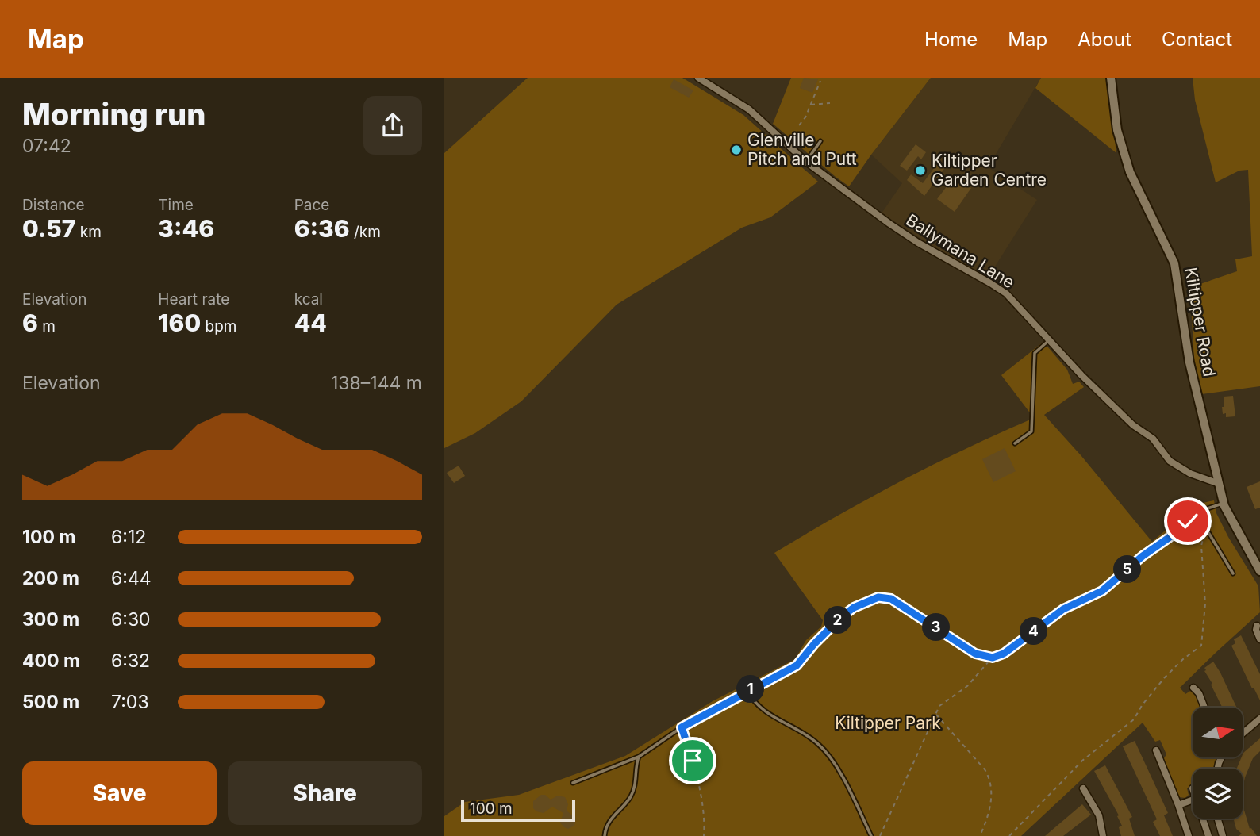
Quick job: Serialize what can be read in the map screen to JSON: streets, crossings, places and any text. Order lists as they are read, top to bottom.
{
  "streets": {
    "street": ["Ballymana Lane", "Kiltipper Road"]
  },
  "crossings": [
    ["Ballymana Lane", "Kiltipper Road"]
  ],
  "parks": ["Kiltipper Park"],
  "places": ["Glenville Pitch and Putt", "Kiltipper Garden Centre"],
  "scale_bar": "100 m",
  "north": "right",
  "page": {
    "header": "Map",
    "nav": [
      "Home",
      "Map",
      "About",
      "Contact"
    ],
    "heading": ["Morning run", "07:42"],
    "stats": [
      ["Distance", "0.57 km"],
      ["Time", "3:46"],
      ["Pace", "6:36 /km"],
      ["Elevation", "6 m"],
      ["Heart rate", "160 bpm"],
      ["kcal", "44"]
    ],
    "chart": ["Elevation", "138–144 m"],
    "list": [
      {
        "name": "100 m",
        "note": "6:12"
      },
      {
        "name": "200 m",
        "note": "6:44"
      },
      {
        "name": "300 m",
        "note": "6:30"
      },
      {
        "name": "400 m",
        "note": "6:32"
      },
      {
        "name": "500 m",
        "note": "7:03"
      }
    ],
    "pins": [
      "5",
      "2",
      "3",
      "4",
      "1"
    ],
    "buttons": ["Save", "Share"],
    "scale": "100 m"
  }
}
